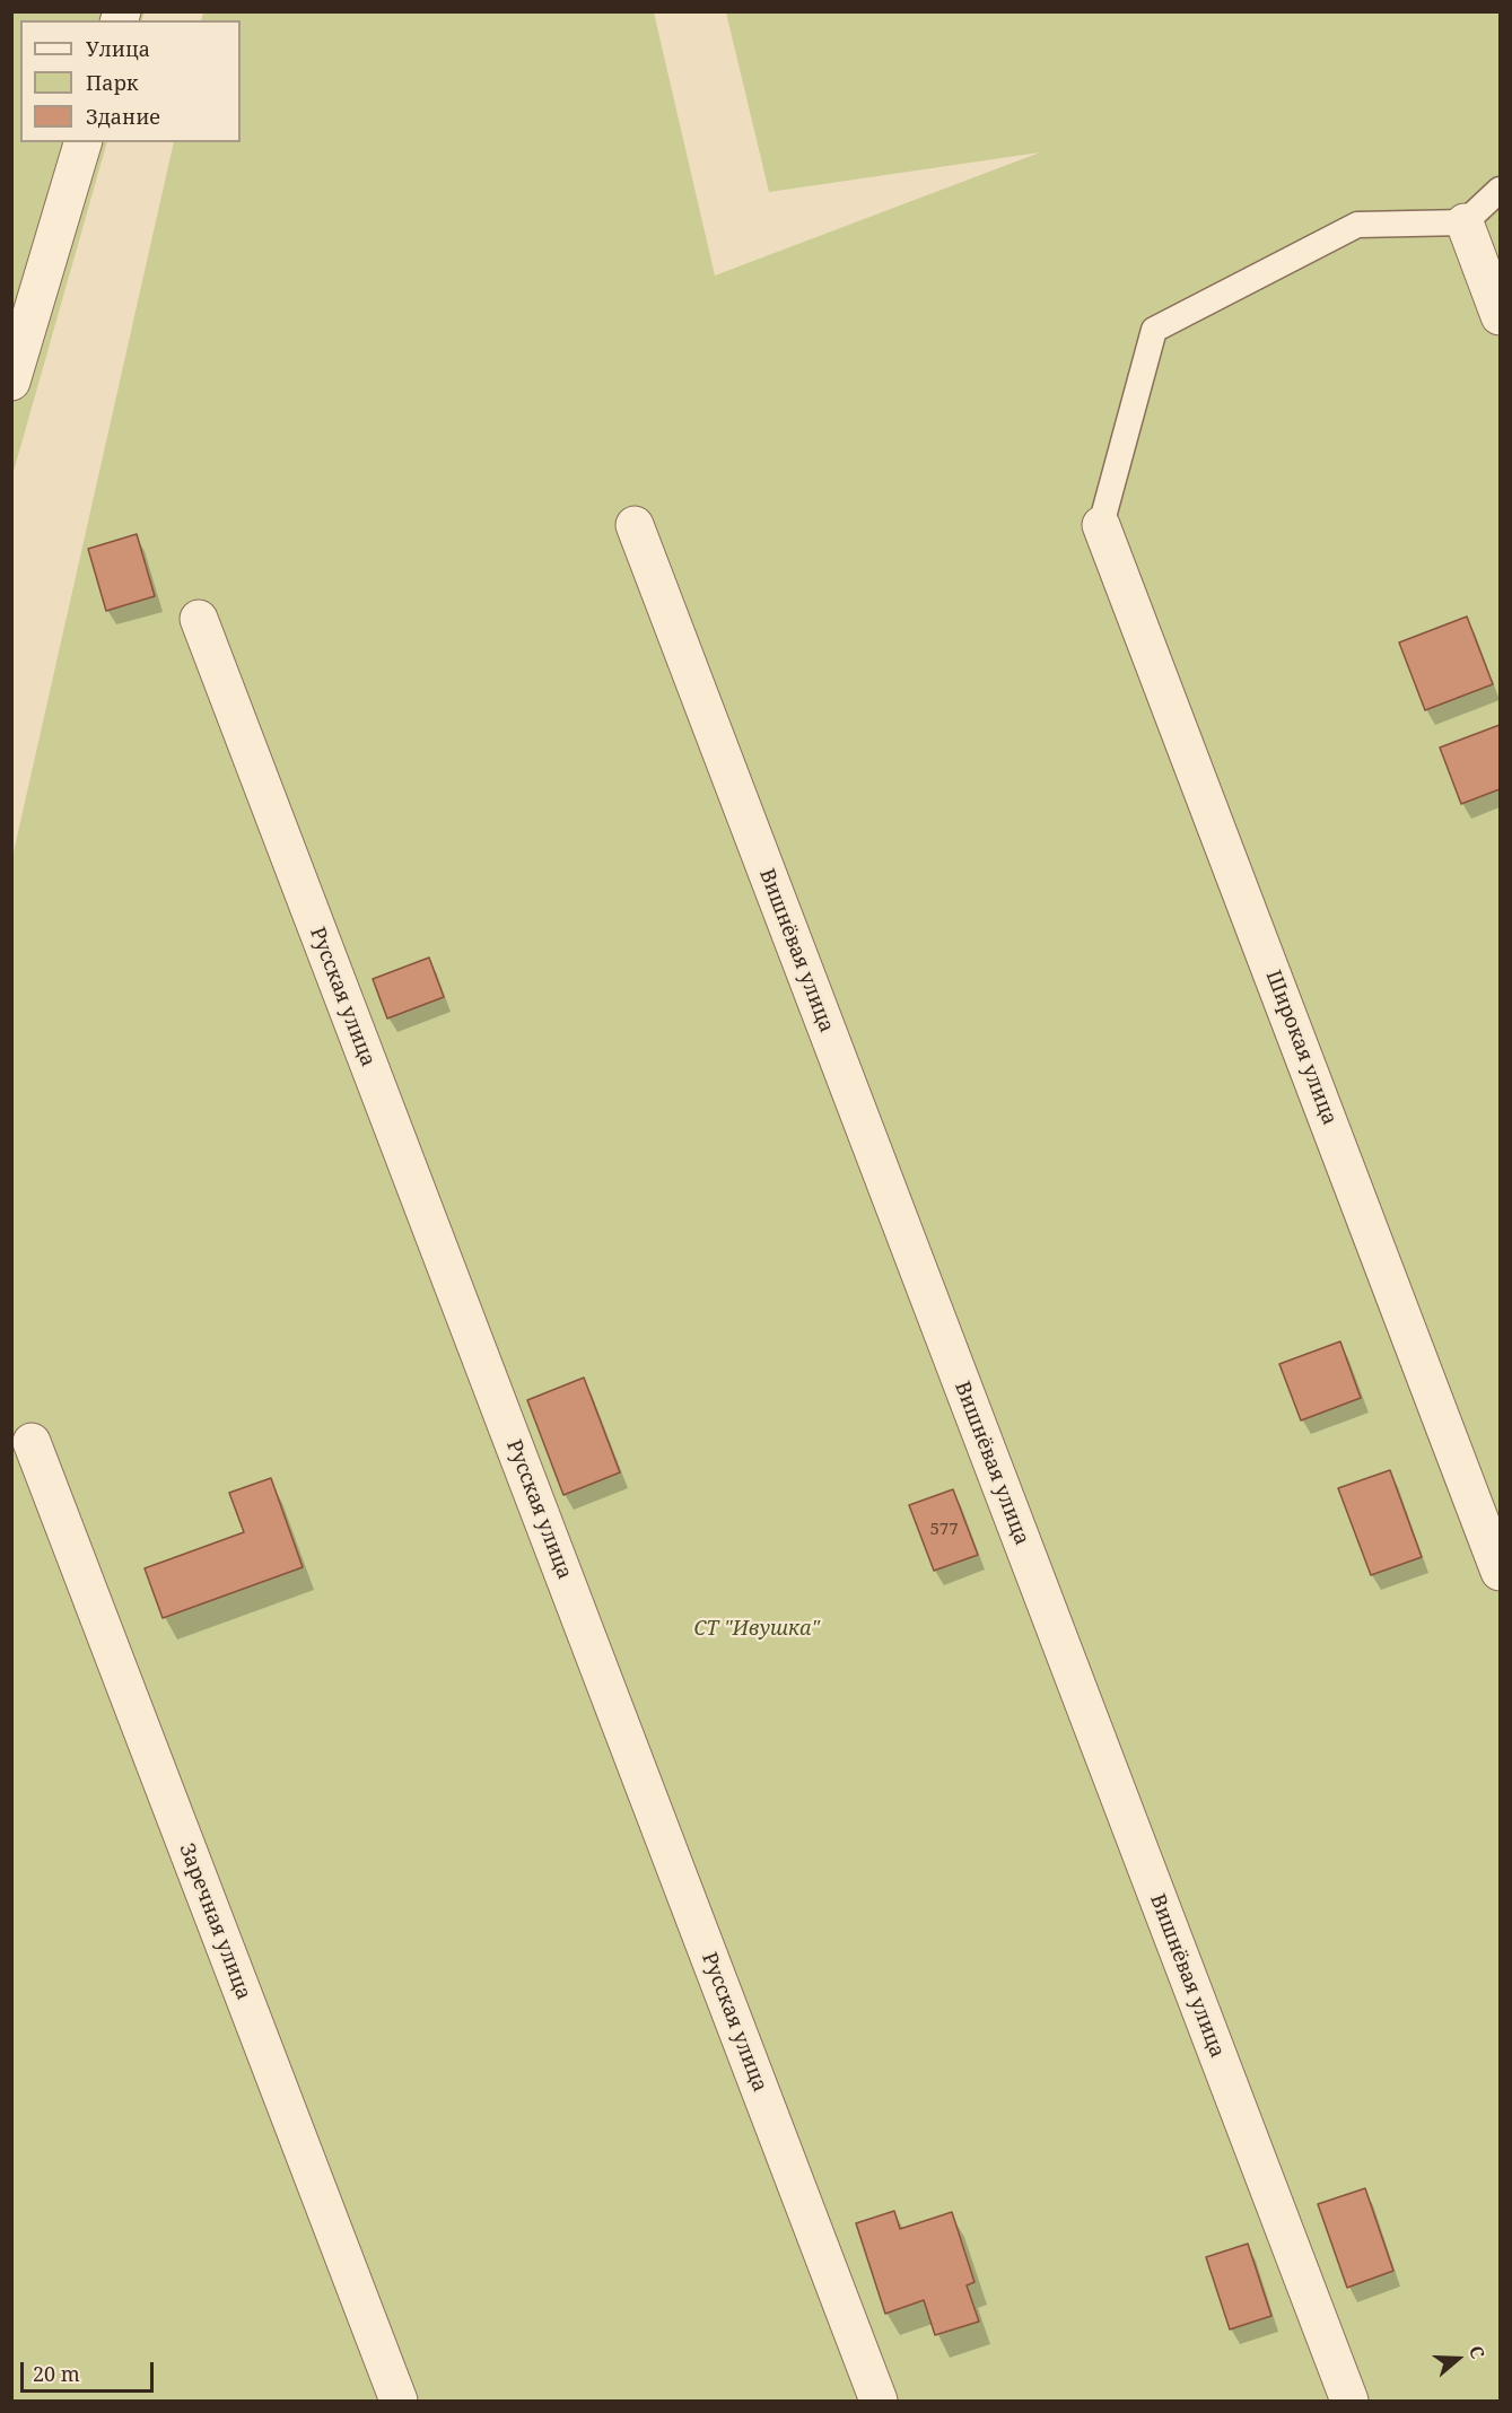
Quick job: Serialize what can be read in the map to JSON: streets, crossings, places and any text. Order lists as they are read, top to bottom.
{
  "streets": {
    "street": [
      "Вишнёвая улица",
      "Русская улица",
      "Широкая улица",
      "Заречная улица"
    ]
  },
  "parks": ["СТ \"Ивушка\""],
  "house_numbers": ["577"],
  "legend": ["Улица", "Парк", "Здание"],
  "scale_bar": "20 m",
  "north": "right"
}
